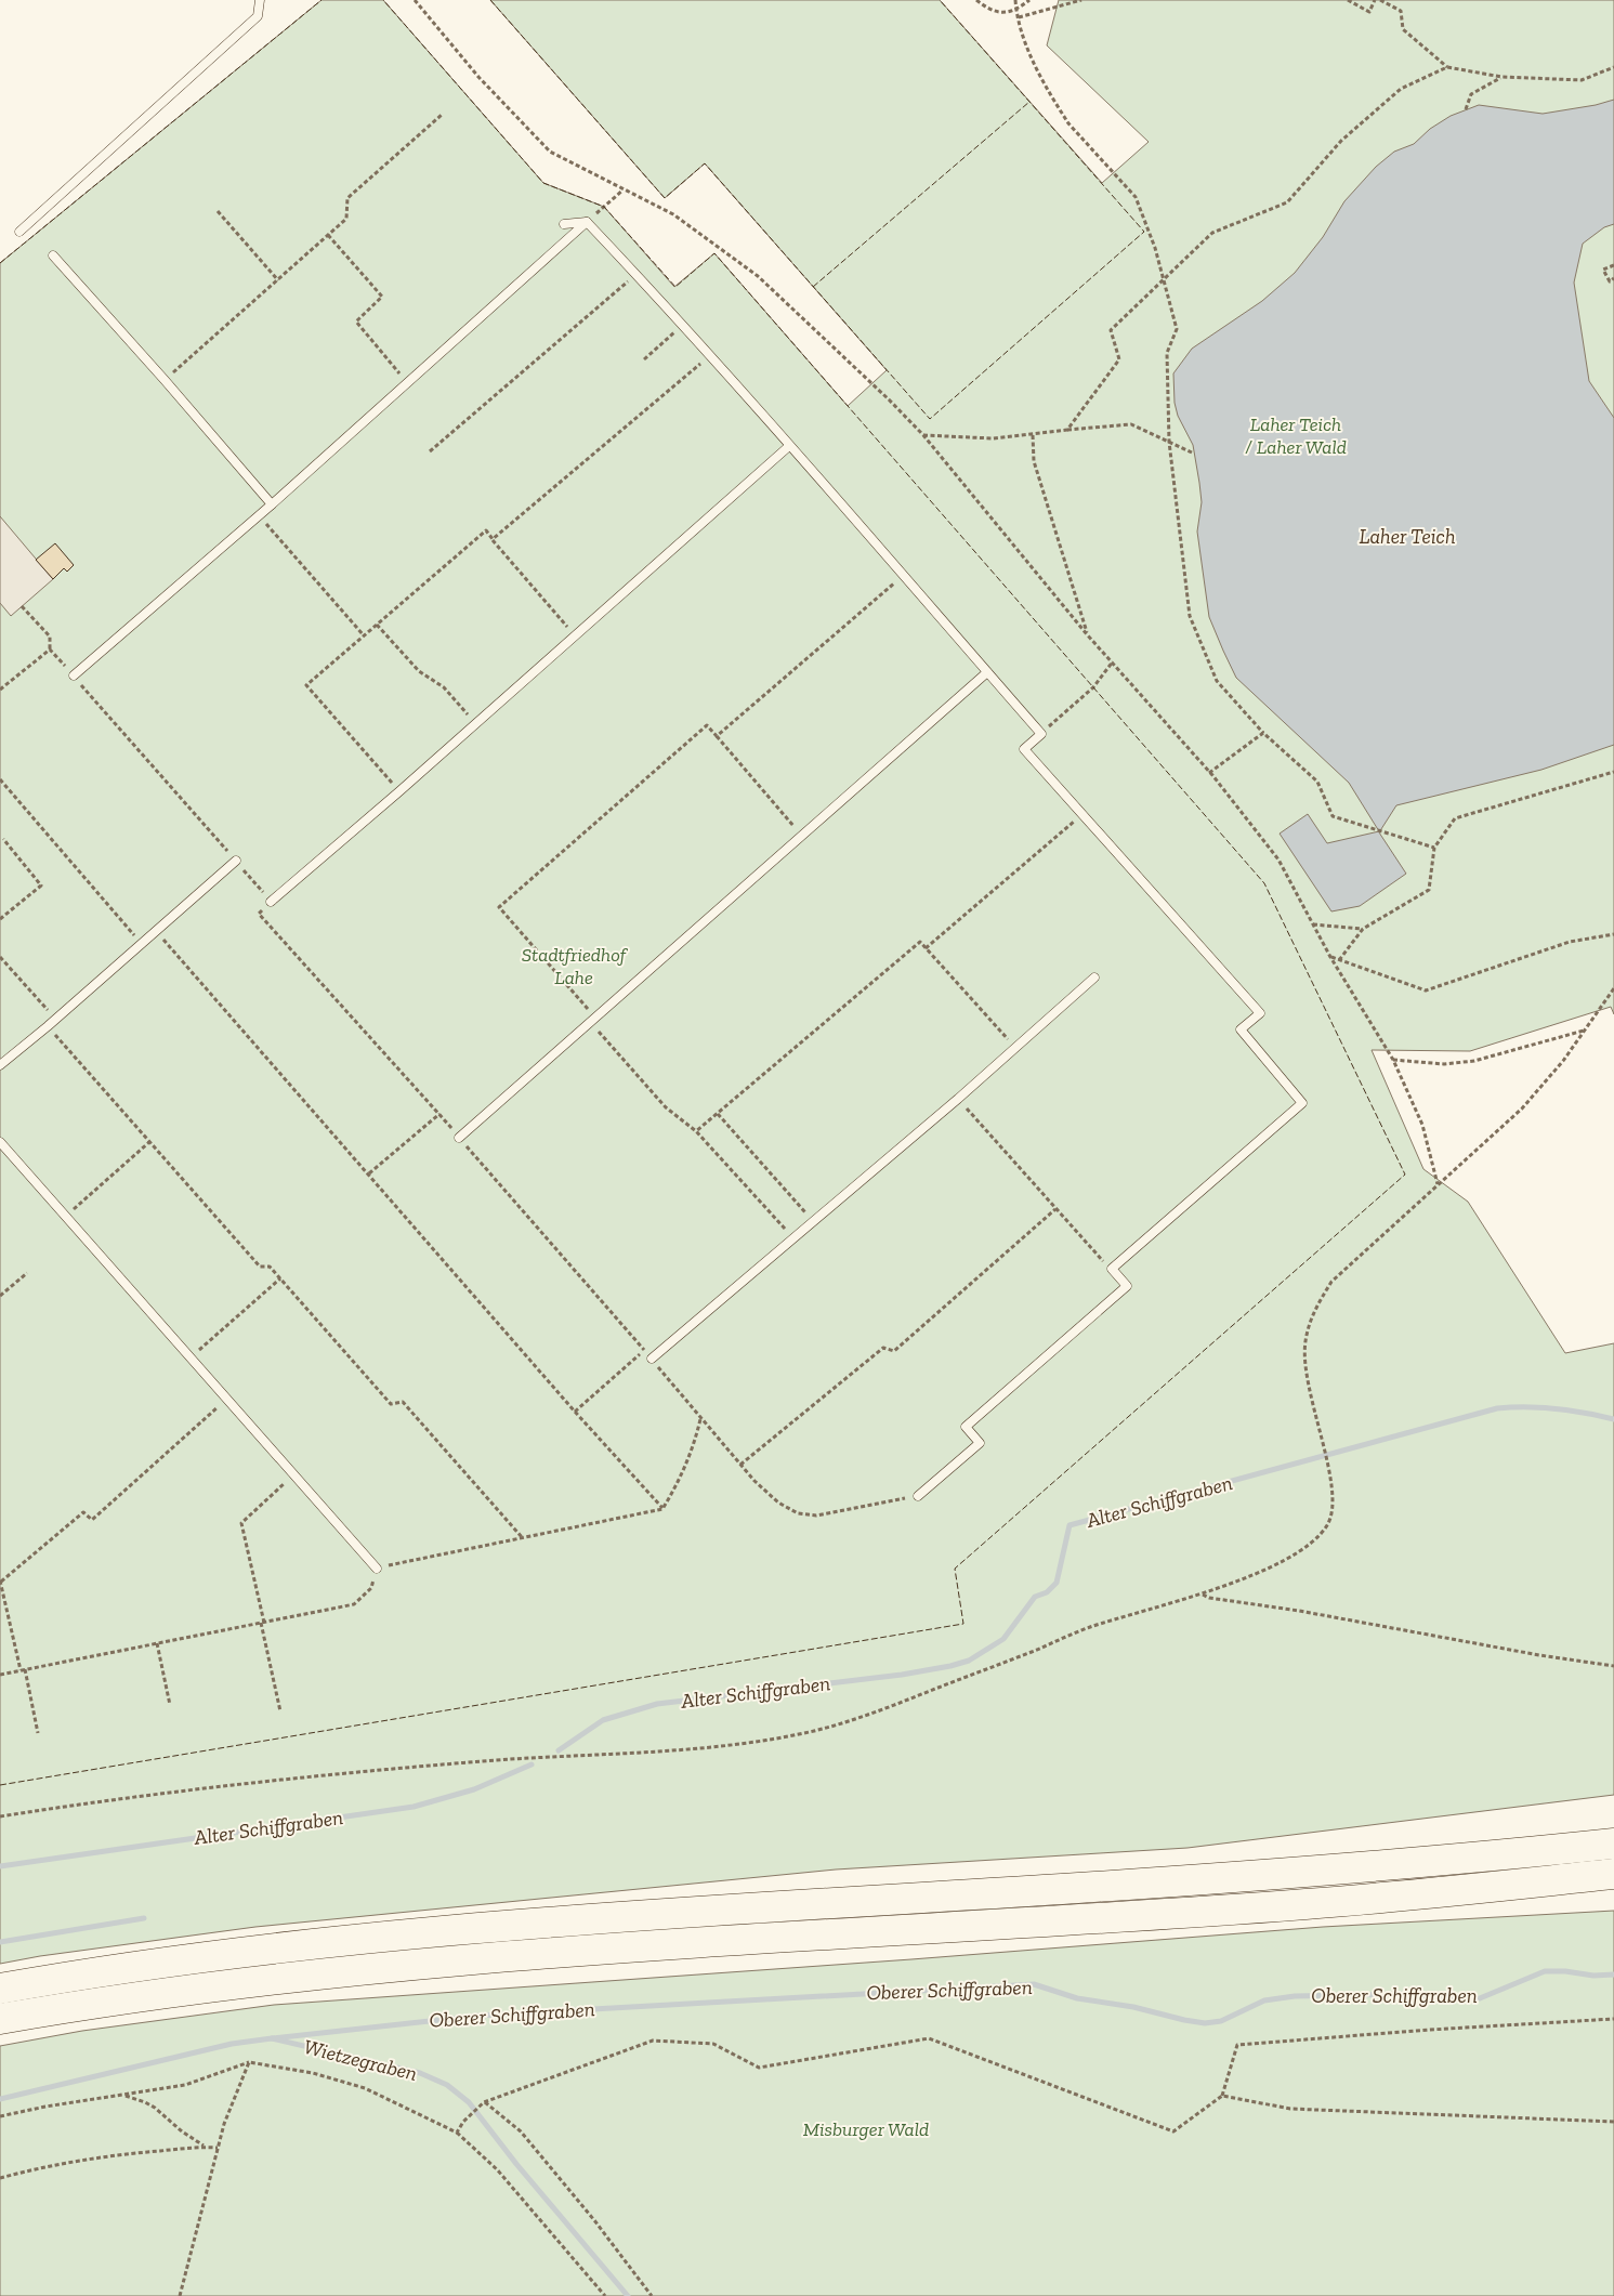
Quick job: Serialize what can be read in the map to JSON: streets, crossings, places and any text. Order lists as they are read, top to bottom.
{
  "water": [
    "Laher Teich",
    "Alter Schiffgraben",
    "Oberer Schiffgraben",
    "Wietzegraben"
  ],
  "parks": ["Laher Teich / Laher Wald", "Stadtfriedhof Lahe", "Misburger Wald"]
}
